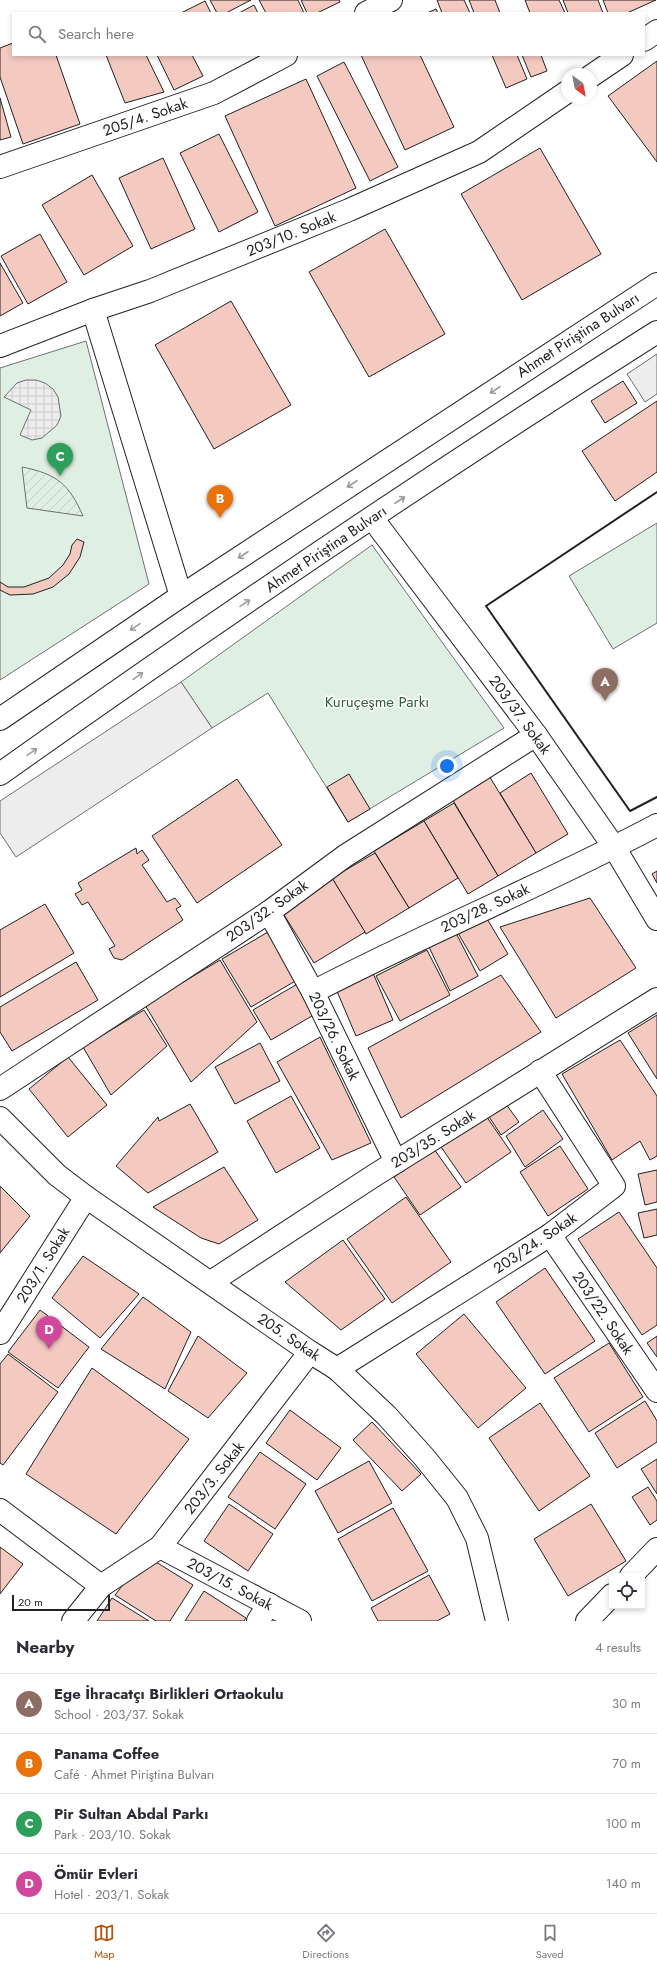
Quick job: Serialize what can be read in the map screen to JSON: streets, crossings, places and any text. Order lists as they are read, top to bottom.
{
  "streets": {
    "street": [
      "205/4. Sokak",
      "203/10. Sokak",
      "Ahmet Piriştina Bulvarı",
      "203/37. Sokak",
      "203/28. Sokak",
      "203/32. Sokak",
      "203/26. Sokak",
      "203/35. Sokak",
      "203/24. Sokak",
      "203/1. Sokak",
      "203/22. Sokak",
      "205. Sokak",
      "203/3. Sokak",
      "203/15. Sokak"
    ]
  },
  "crossings": [
    ["Ahmet Piriştina Bulvarı", "203/37. Sokak"],
    ["203/37. Sokak", "203/28. Sokak"],
    ["203/37. Sokak", "203/32. Sokak"],
    ["203/28. Sokak", "203/26. Sokak"],
    ["203/32. Sokak", "203/26. Sokak"],
    ["203/26. Sokak", "203/35. Sokak"],
    ["203/35. Sokak", "203/24. Sokak"],
    ["203/35. Sokak", "205. Sokak"],
    ["203/24. Sokak", "203/22. Sokak"],
    ["203/24. Sokak", "205. Sokak"],
    ["203/1. Sokak", "205. Sokak"],
    ["205. Sokak", "203/3. Sokak"],
    ["203/3. Sokak", "203/15. Sokak"]
  ],
  "parks": ["Kuruçeşme Parkı"],
  "scale_bar": "20 m",
  "north": "bottom right",
  "page": {
    "search": "Search here",
    "pins": [
      "C",
      "B",
      "A",
      "D"
    ],
    "scale": "20 m",
    "heading": ["Nearby", "4 results"],
    "list": [
      {
        "mark": "A",
        "name": "Ege İhracatçı Birlikleri Ortaokulu",
        "note": "School · 203/37. Sokak",
        "value": "30 m"
      },
      {
        "mark": "B",
        "name": "Panama Coffee",
        "note": "Café · Ahmet Piriştina Bulvarı",
        "value": "70 m"
      },
      {
        "mark": "C",
        "name": "Pir Sultan Abdal Parkı",
        "note": "Park · 203/10. Sokak",
        "value": "100 m"
      },
      {
        "mark": "D",
        "name": "Ömür Evleri",
        "note": "Hotel · 203/1. Sokak",
        "value": "140 m"
      }
    ],
    "nav": ["Map", "Directions", "Saved"]
  }
}
